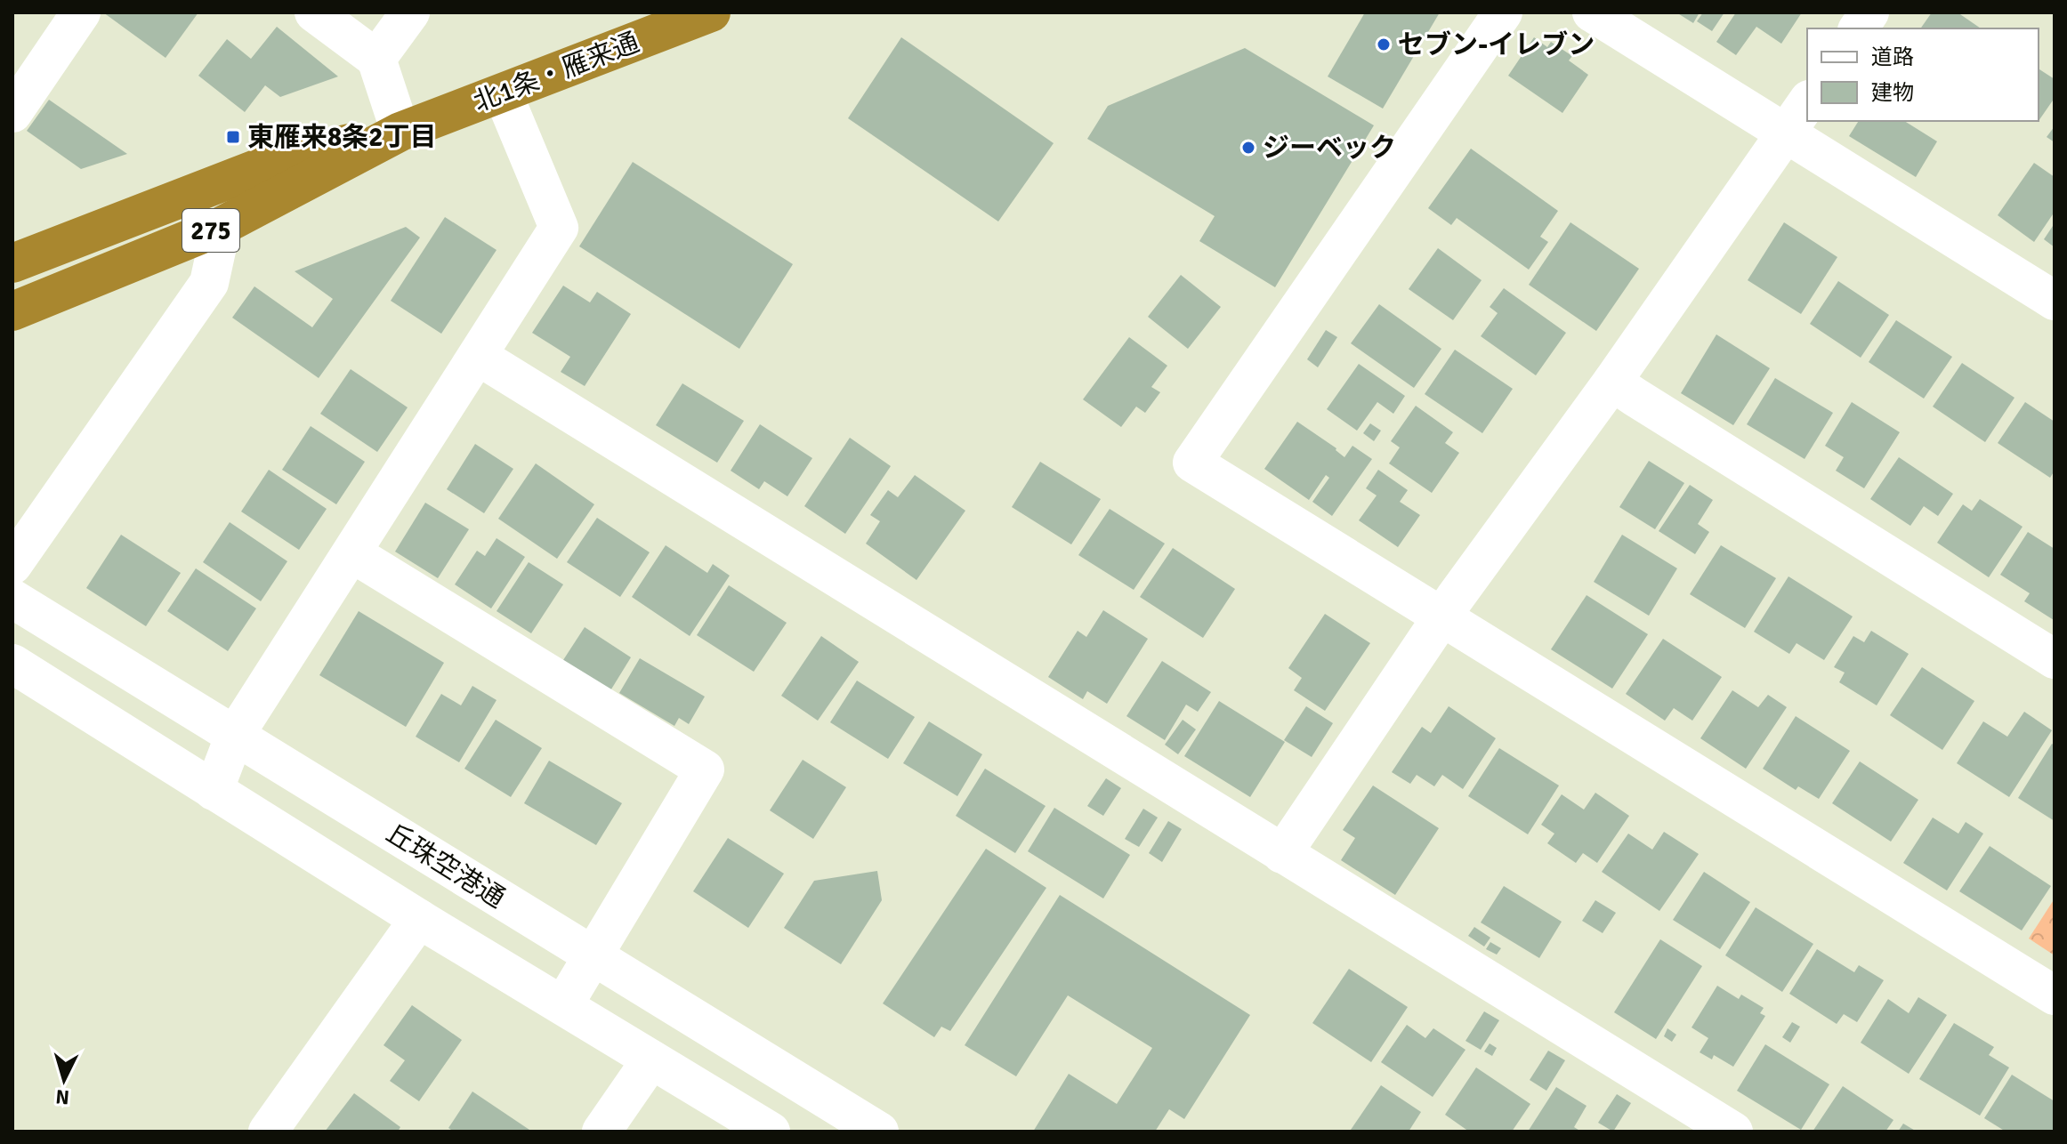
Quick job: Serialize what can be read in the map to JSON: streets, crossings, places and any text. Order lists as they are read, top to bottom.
{
  "streets": {
    "highway": ["北1条・雁来通", "275"],
    "street": ["丘珠空港通"]
  },
  "places": {
    "other": ["セブン-イレブン", "ジーベック"],
    "transit": ["東雁来8条2丁目"]
  },
  "legend": ["道路", "建物"],
  "north": "bottom"
}
